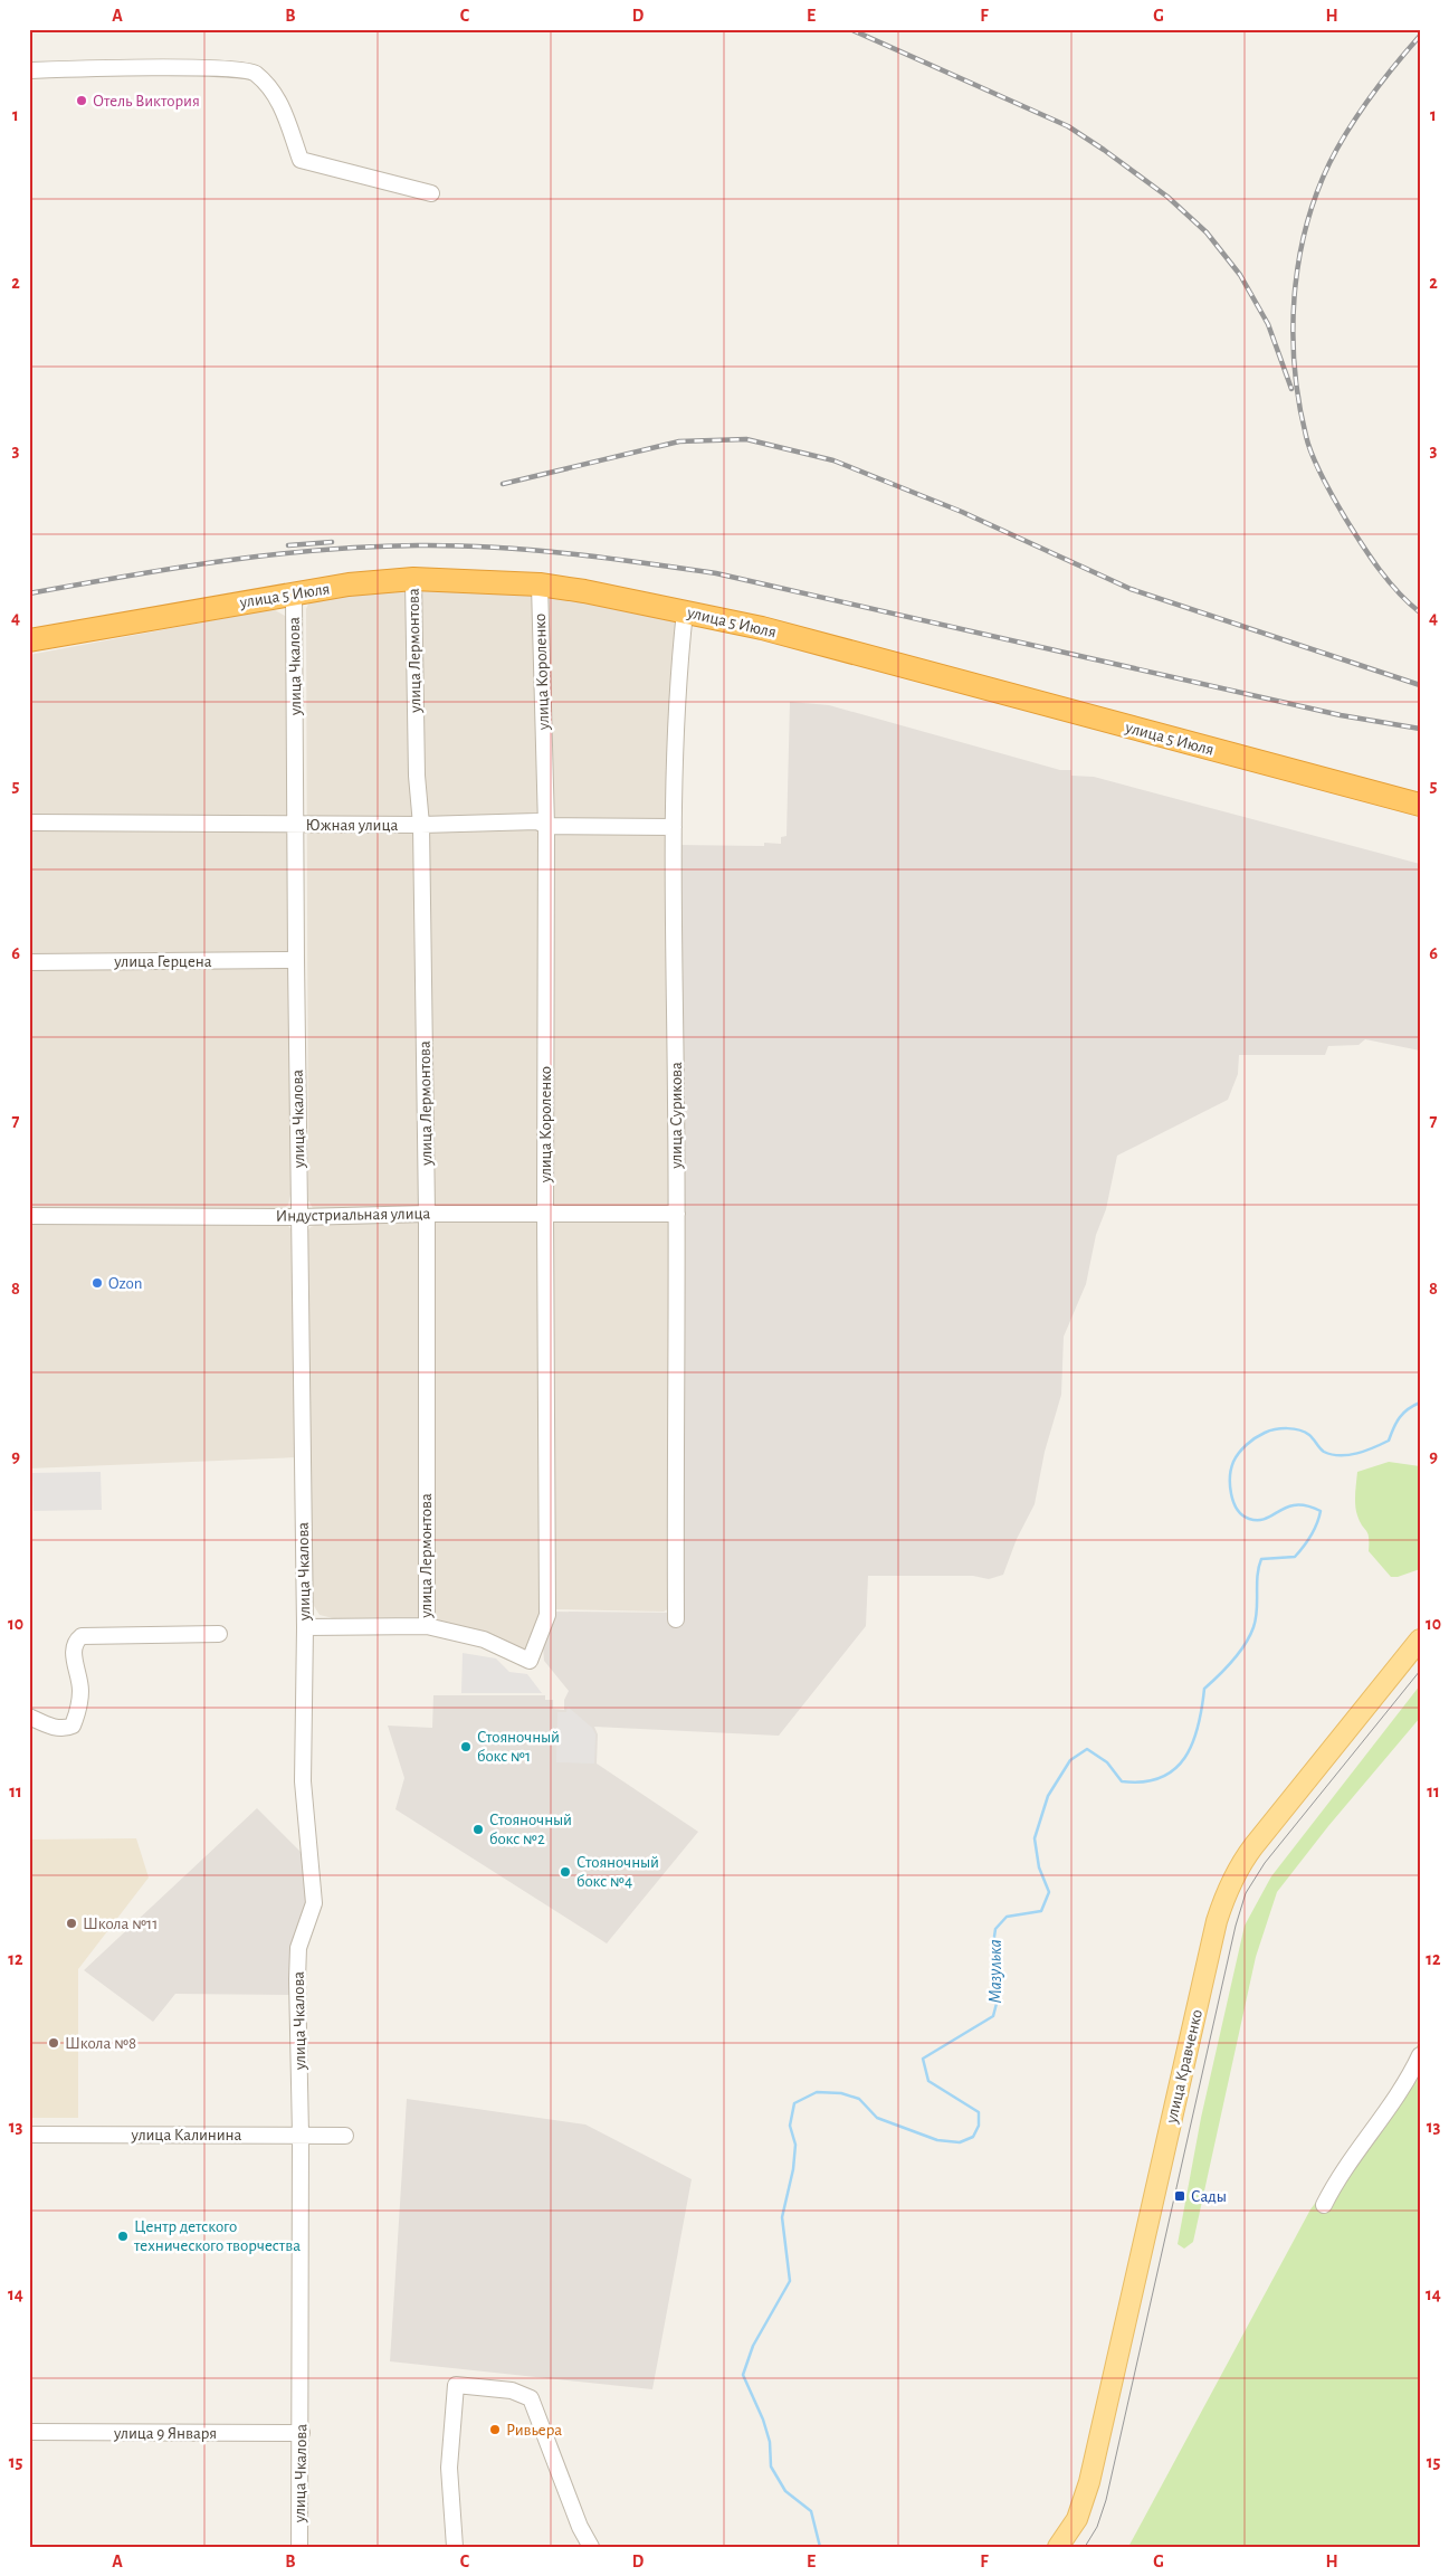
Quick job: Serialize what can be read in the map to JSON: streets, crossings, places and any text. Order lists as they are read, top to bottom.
{
  "streets": {
    "highway": ["улица 5 Июля"],
    "main road": ["улица Кравченко"],
    "street": [
      "улица Лермонтова",
      "улица Чкалова",
      "улица Короленко",
      "Южная улица",
      "улица Герцена",
      "улица Сурикова",
      "Индустриальная улица",
      "улица Калинина",
      "улица 9 Января"
    ]
  },
  "crossings": [
    ["улица 5 Июля", "улица Лермонтова"],
    ["улица 5 Июля", "улица Чкалова"],
    ["улица 5 Июля", "улица Короленко"],
    ["улица 5 Июля", "улица Сурикова"],
    ["улица Лермонтова", "улица Короленко"],
    ["улица Лермонтова", "Южная улица"],
    ["улица Лермонтова", "Индустриальная улица"],
    ["улица Чкалова", "Южная улица"],
    ["улица Чкалова", "улица Герцена"],
    ["улица Чкалова", "Индустриальная улица"],
    ["улица Чкалова", "улица Калинина"],
    ["улица Чкалова", "улица 9 Января"],
    ["улица Короленко", "Южная улица"],
    ["улица Короленко", "Индустриальная улица"],
    ["Южная улица", "улица Сурикова"],
    ["улица Сурикова", "Индустриальная улица"]
  ],
  "water": ["Мазулька"],
  "places": {
    "other": [
      "Отель Виктория",
      "Ozon",
      "Стояночный бокс №1",
      "Стояночный бокс №2",
      "Стояночный бокс №4",
      "Школа №11",
      "Школа №8",
      "Центр детского технического творчества",
      "Ривьера"
    ],
    "transit": ["Сады"]
  },
  "grid": {
    "columns": [
      "A",
      "B",
      "C",
      "D",
      "E",
      "F",
      "G",
      "H"
    ],
    "rows": [
      "1",
      "2",
      "3",
      "4",
      "5",
      "6",
      "7",
      "8",
      "9",
      "10",
      "11",
      "12",
      "13",
      "14",
      "15"
    ]
  }
}
